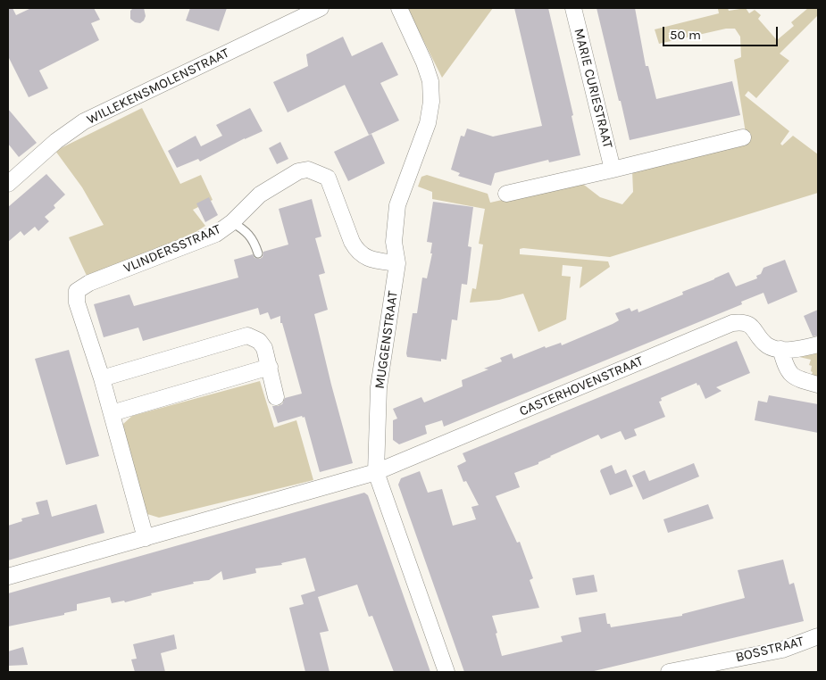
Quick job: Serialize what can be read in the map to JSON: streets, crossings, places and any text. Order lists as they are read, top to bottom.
{
  "streets": {
    "street": [
      "WILLEKENSMOLENSTRAAT",
      "MARIE CURIESTRAAT",
      "VLINDERSSTRAAT",
      "MUGGENSTRAAT",
      "CASTERHOVENSTRAAT",
      "BOSSTRAAT"
    ]
  },
  "crossings": [
    ["VLINDERSSTRAAT", "MUGGENSTRAAT"],
    ["MUGGENSTRAAT", "CASTERHOVENSTRAAT"]
  ],
  "scale_bar": "50 m"
}
